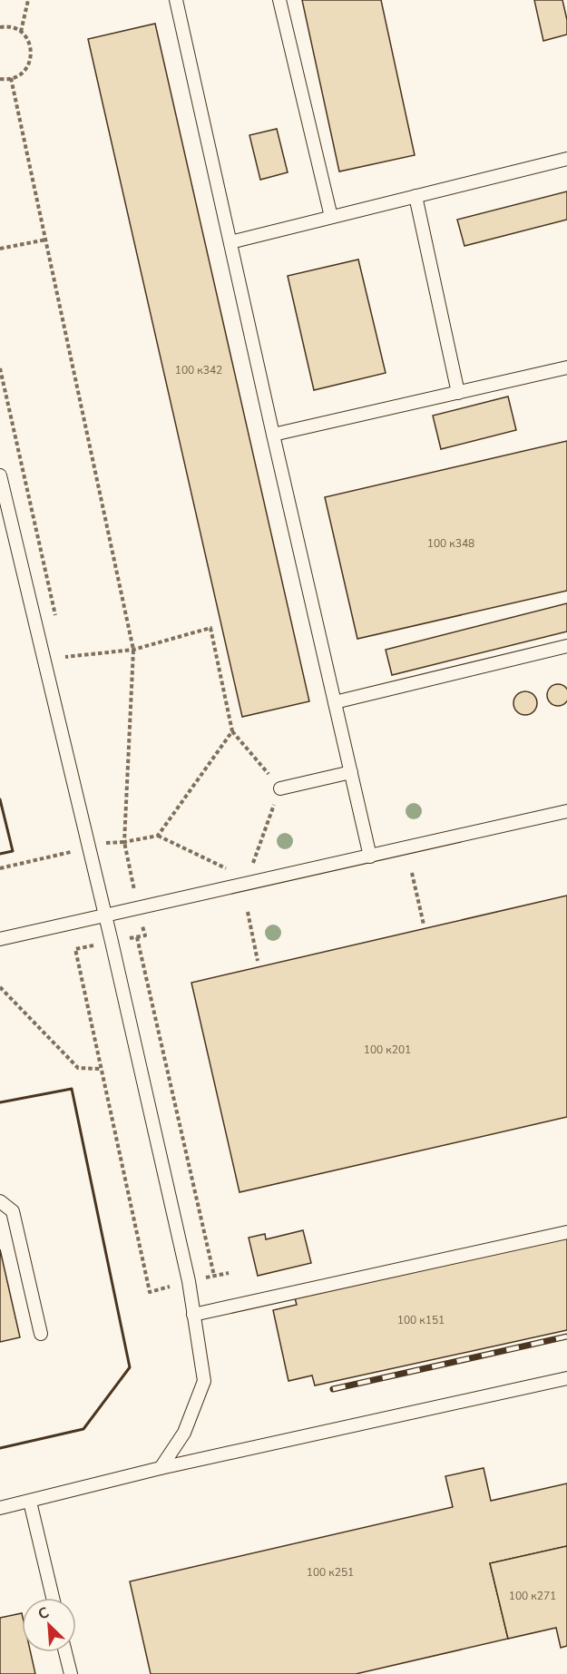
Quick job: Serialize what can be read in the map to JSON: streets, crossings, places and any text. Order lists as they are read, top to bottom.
{
  "house_numbers": [
    "100 к342",
    "100 к348",
    "100 к201",
    "100 к151",
    "100 к251",
    "100 к271"
  ],
  "north": "top left"
}
